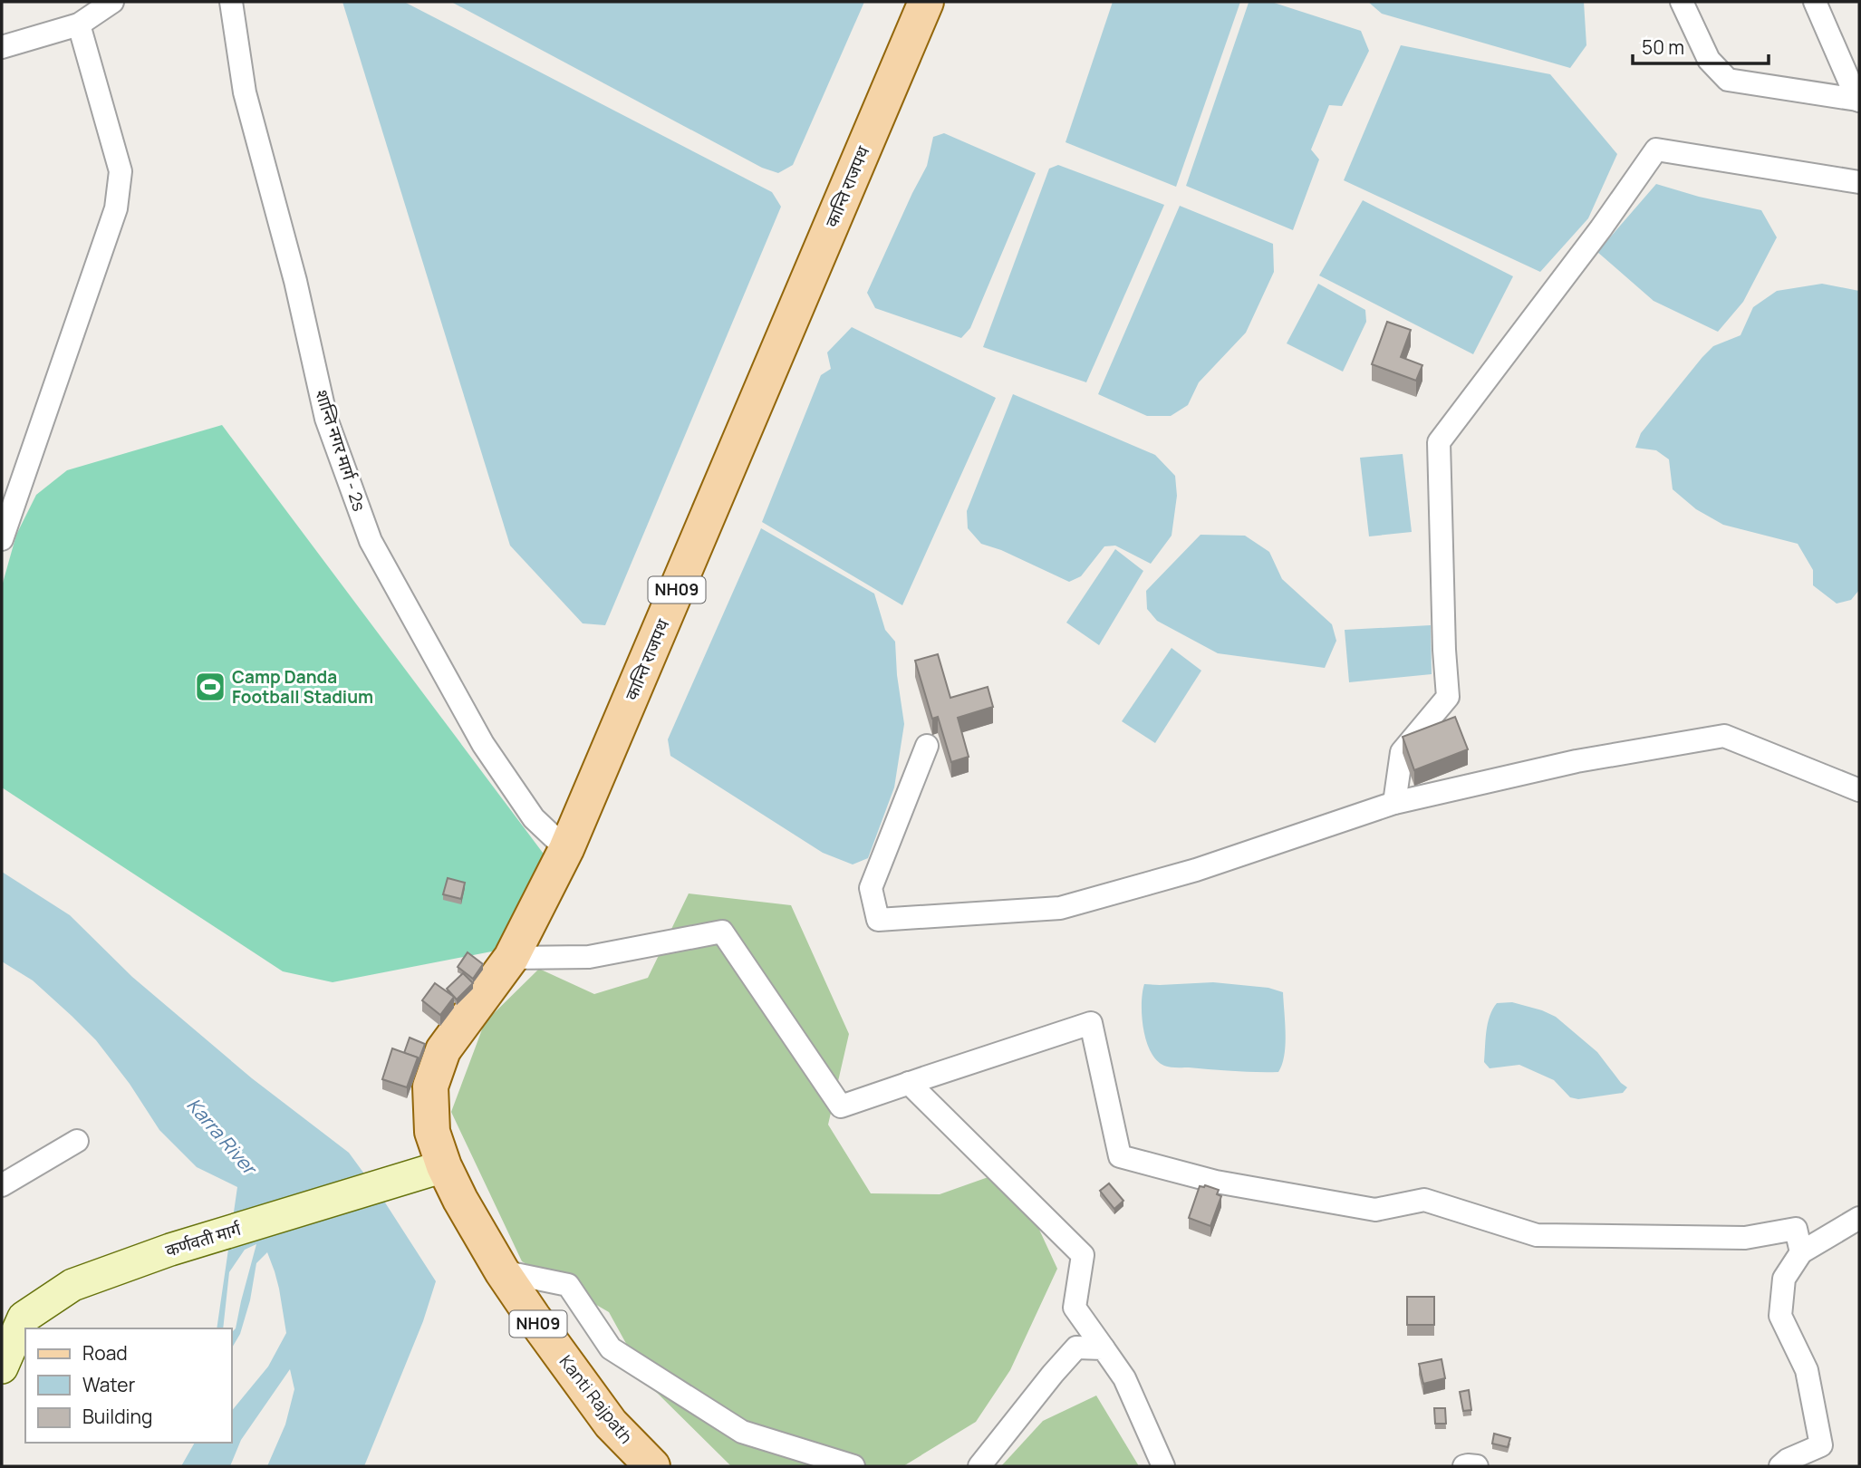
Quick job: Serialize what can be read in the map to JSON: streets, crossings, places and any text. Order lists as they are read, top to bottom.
{
  "streets": {
    "main road": [
      "कान्ति राजपथ",
      "NH09",
      "कर्णवती मार्ग",
      "Kanti Rajpath"
    ],
    "street": ["शान्ति नगर मार्ग - 2s"]
  },
  "crossings": [
    ["कान्ति राजपथ", "शान्ति नगर मार्ग - 2s"],
    ["कान्ति राजपथ", "कर्णवती मार्ग"],
    ["कान्ति राजपथ", "Kanti Rajpath"],
    ["कर्णवती मार्ग", "Kanti Rajpath"]
  ],
  "water": ["Karra River"],
  "places": {
    "sports": ["Camp Danda Football Stadium"]
  },
  "legend": ["Road", "Water", "Building"],
  "scale_bar": "50 m"
}
